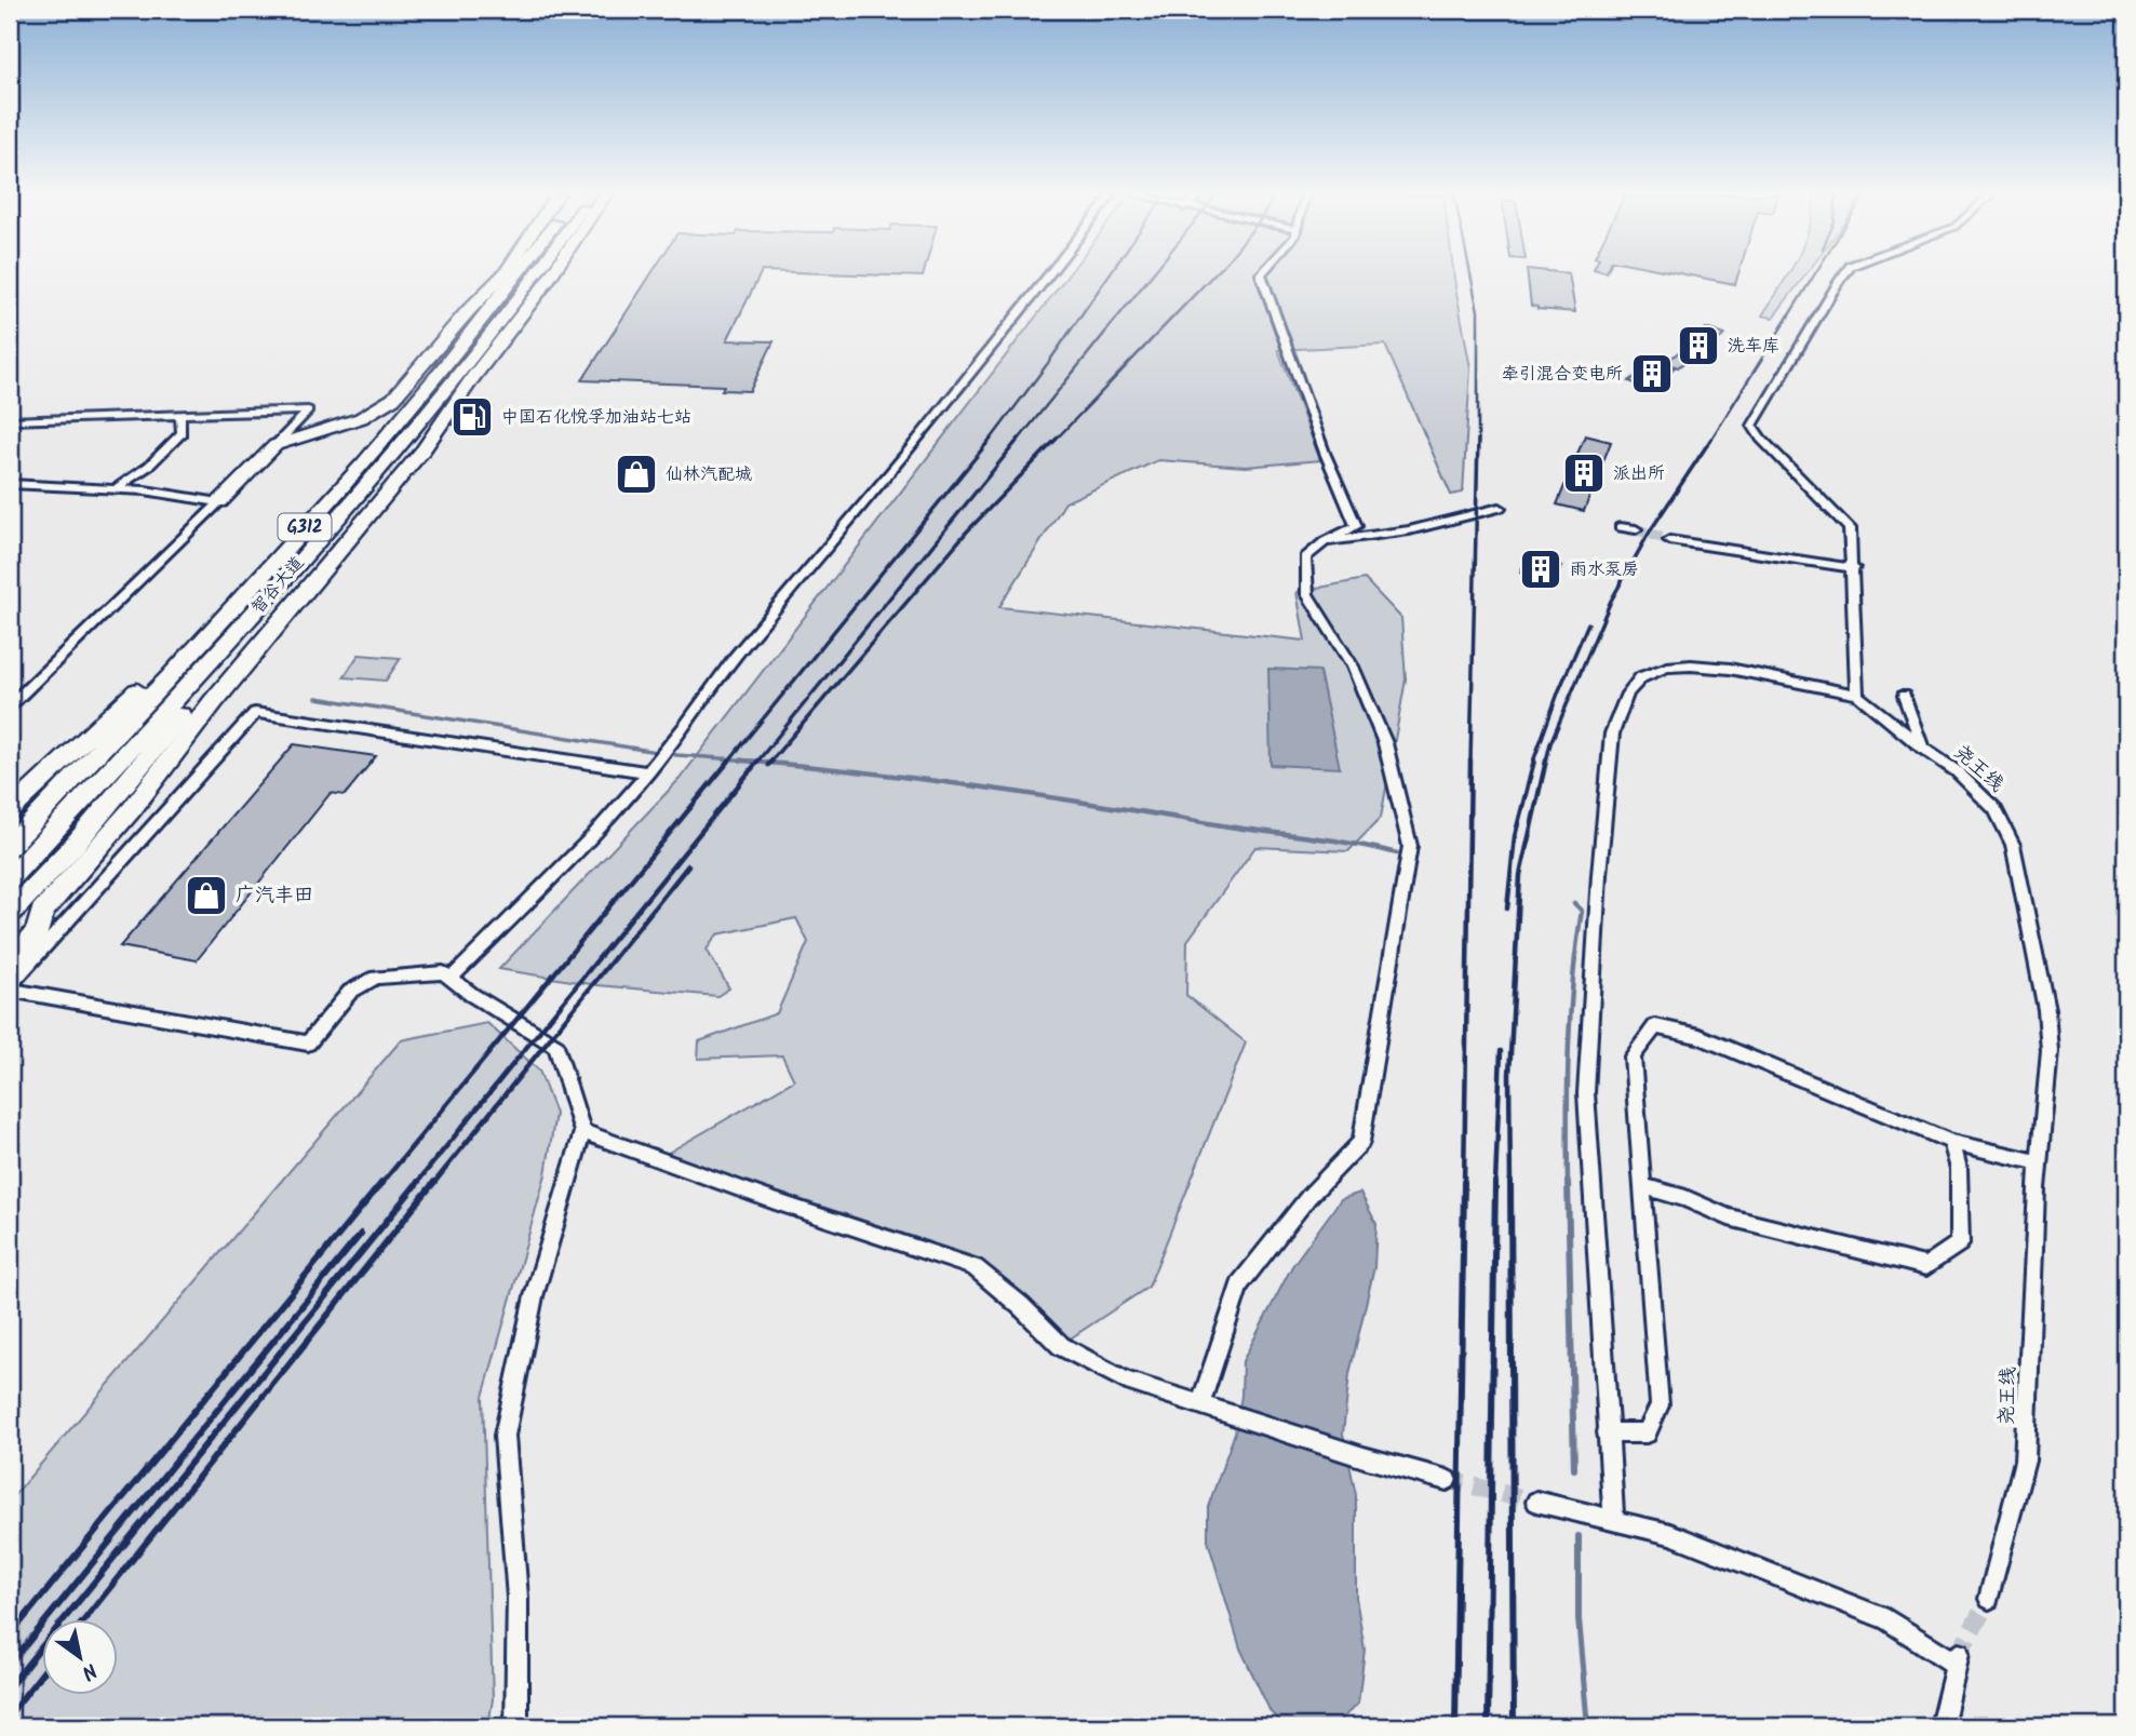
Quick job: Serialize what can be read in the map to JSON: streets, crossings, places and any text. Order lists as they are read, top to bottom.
{
  "streets": {
    "main road": ["G312", "智谷大道"],
    "street": ["尧王线"]
  },
  "places": {
    "building": [
      "洗车库",
      "牵引混合变电所",
      "派出所",
      "雨水泵房"
    ],
    "fuel station": ["中国石化悦孚加油站七站"],
    "shop": ["仙林汽配城", "广汽丰田"]
  },
  "north": "bottom right"
}
